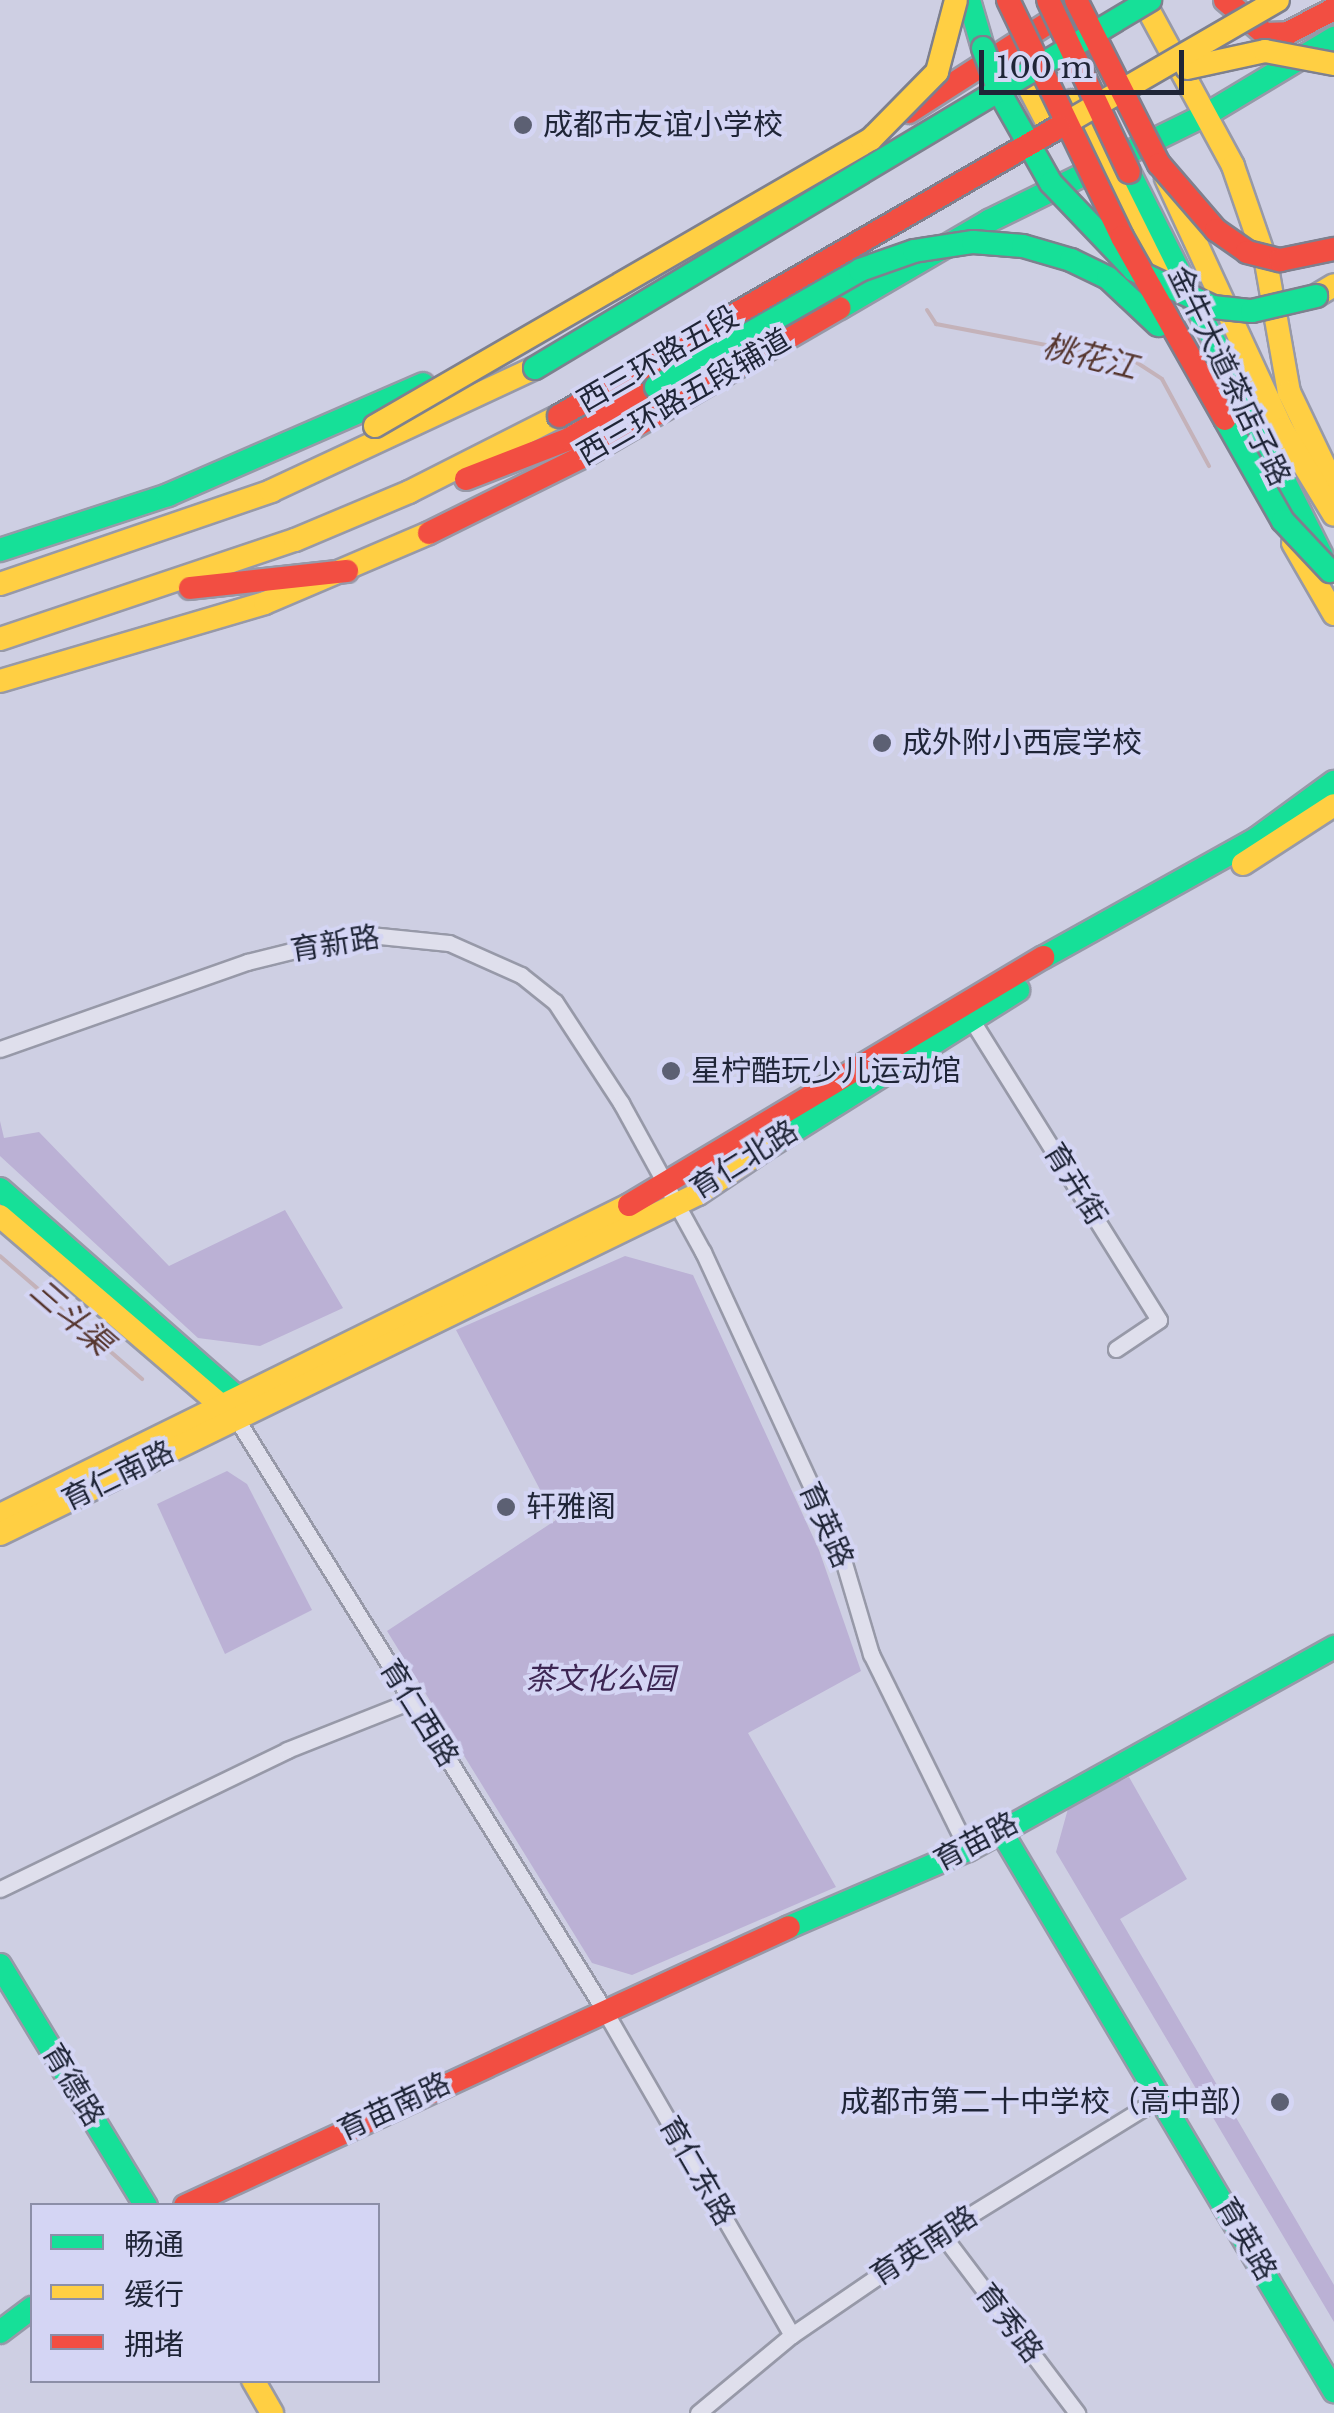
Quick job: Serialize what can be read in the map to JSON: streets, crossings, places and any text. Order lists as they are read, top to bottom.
{
  "streets": {
    "main road": [
      "西三环路五段",
      "金牛大道茶店子路",
      "西三环路五段辅道",
      "育仁北路",
      "育仁南路",
      "育英路",
      "育仁西路",
      "育苗路",
      "育德路",
      "育苗南路"
    ],
    "street": [
      "育新路",
      "育卉街",
      "育仁东路",
      "育英南路",
      "育秀路"
    ]
  },
  "crossings": [
    ["育新路", "育仁北路"],
    ["育新路", "育英路"],
    ["育仁北路", "育卉街"],
    ["育仁北路", "育仁南路"],
    ["育仁北路", "育英路"],
    ["育仁北路", "育仁西路"],
    ["育仁南路", "育仁西路"],
    ["育英路", "育苗路"],
    ["育英路", "育英南路"],
    ["育仁西路", "育苗路"],
    ["育仁西路", "育苗南路"],
    ["育仁西路", "育仁东路"],
    ["育苗路", "育苗南路"],
    ["育苗路", "育仁东路"],
    ["育苗南路", "育仁东路"],
    ["育仁东路", "育英南路"],
    ["育英南路", "育秀路"]
  ],
  "water": ["桃花江", "三斗渠"],
  "parks": ["茶文化公园"],
  "places": [
    "成都市友谊小学校",
    "成外附小西宸学校",
    "星柠酷玩少儿运动馆",
    "轩雅阁",
    "成都市第二十中学校（高中部）"
  ],
  "legend": ["畅通", "缓行", "拥堵"],
  "scale_bar": "100 m"
}
